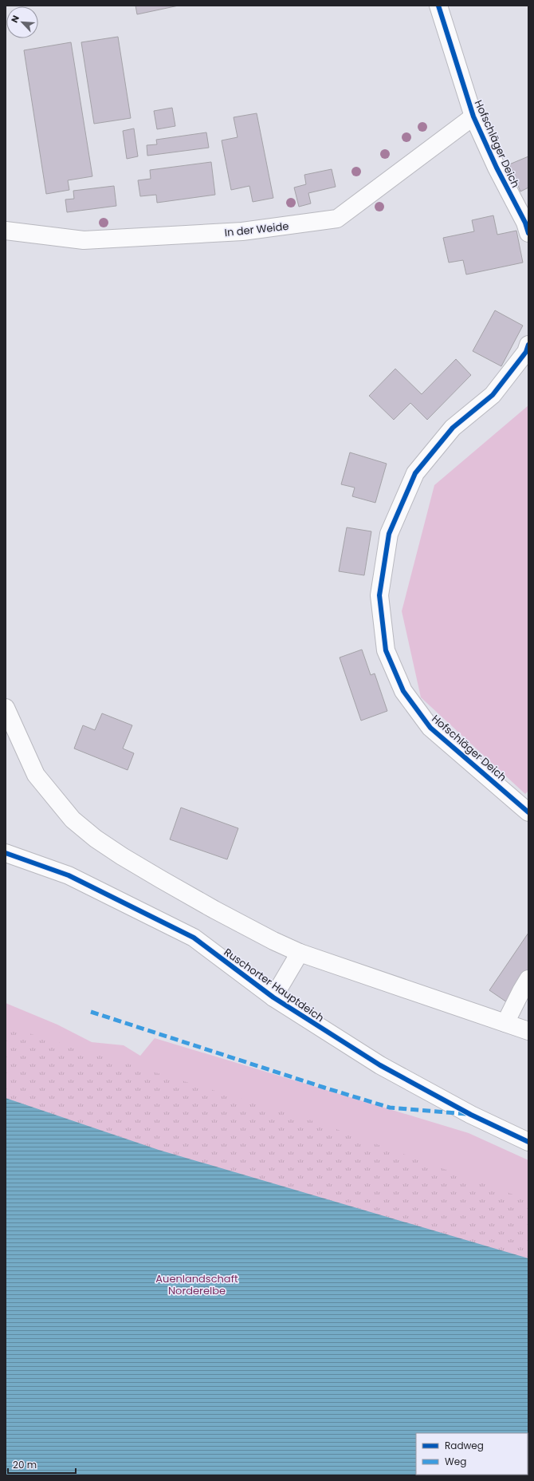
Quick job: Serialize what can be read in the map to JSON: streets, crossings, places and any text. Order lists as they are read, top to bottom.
{
  "streets": {
    "street": ["Hofschläger Deich", "In der Weide", "Ruschorter Hauptdeich"]
  },
  "crossings": [
    ["Hofschläger Deich", "In der Weide"]
  ],
  "parks": ["Auenlandschaft Norderelbe"],
  "legend": ["Radweg", "Weg"],
  "scale_bar": "20 m",
  "north": "top left"
}
